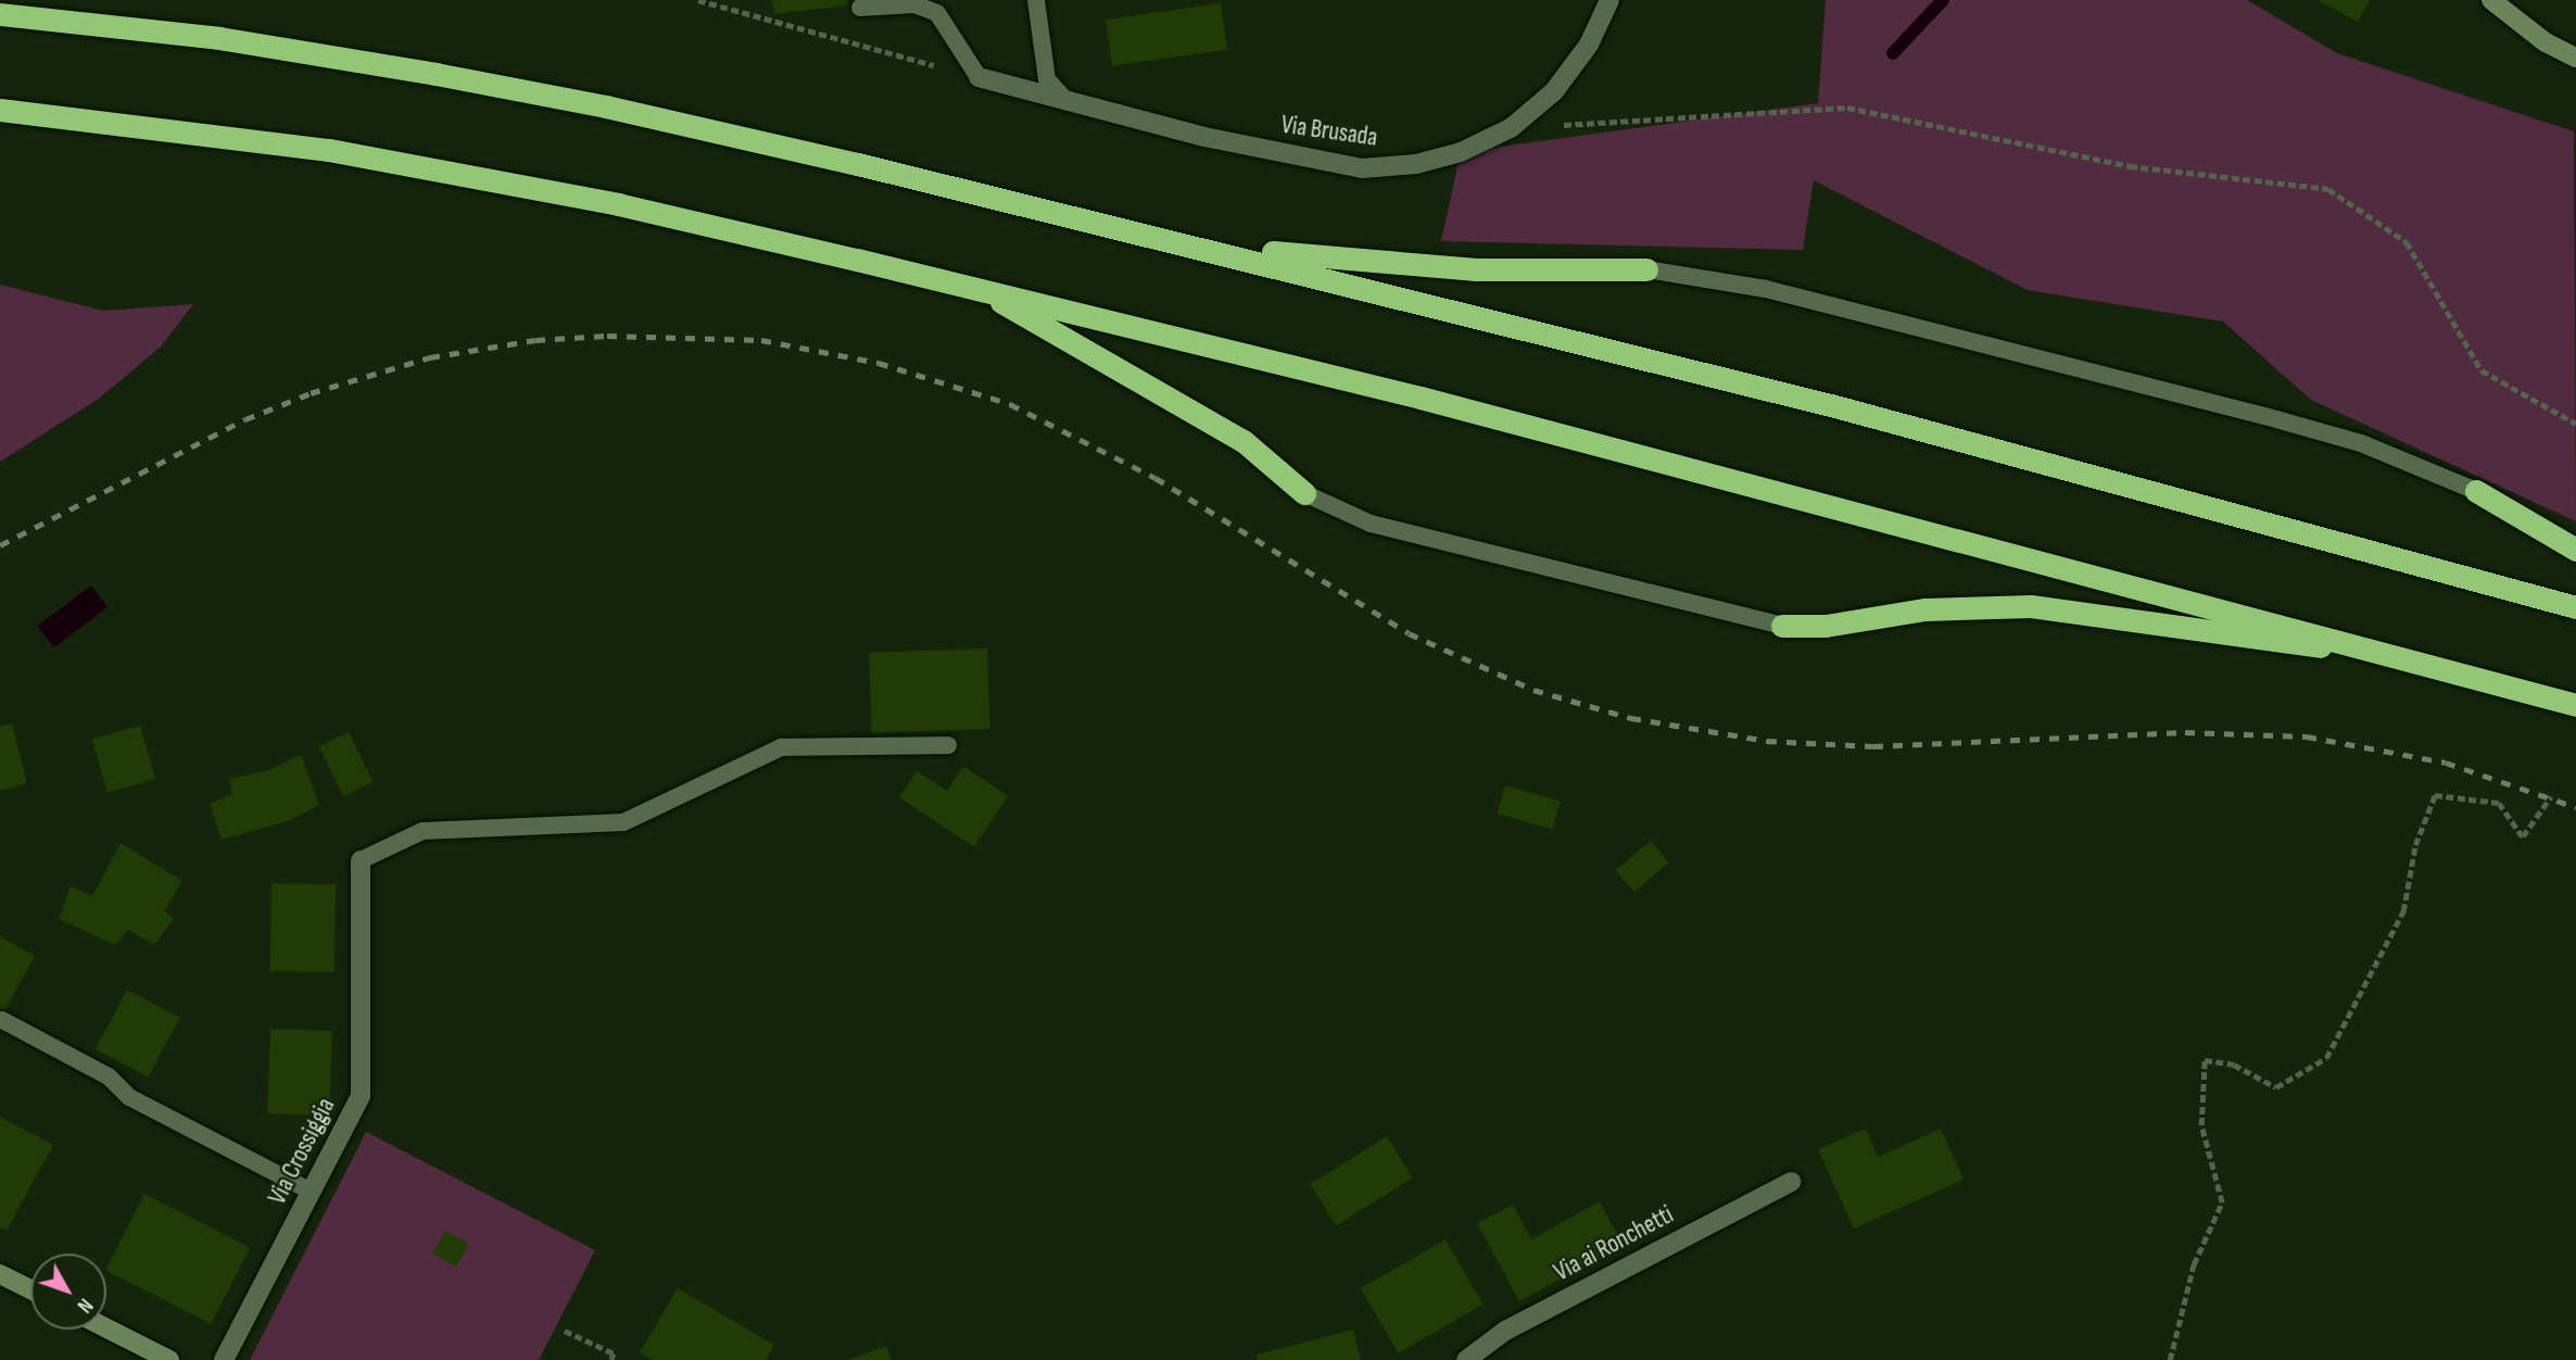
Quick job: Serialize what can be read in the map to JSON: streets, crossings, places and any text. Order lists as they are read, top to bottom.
{
  "streets": {
    "street": ["Via Brusada", "Via Crossiggia", "Via ai Ronchetti"]
  },
  "north": "bottom right"
}
